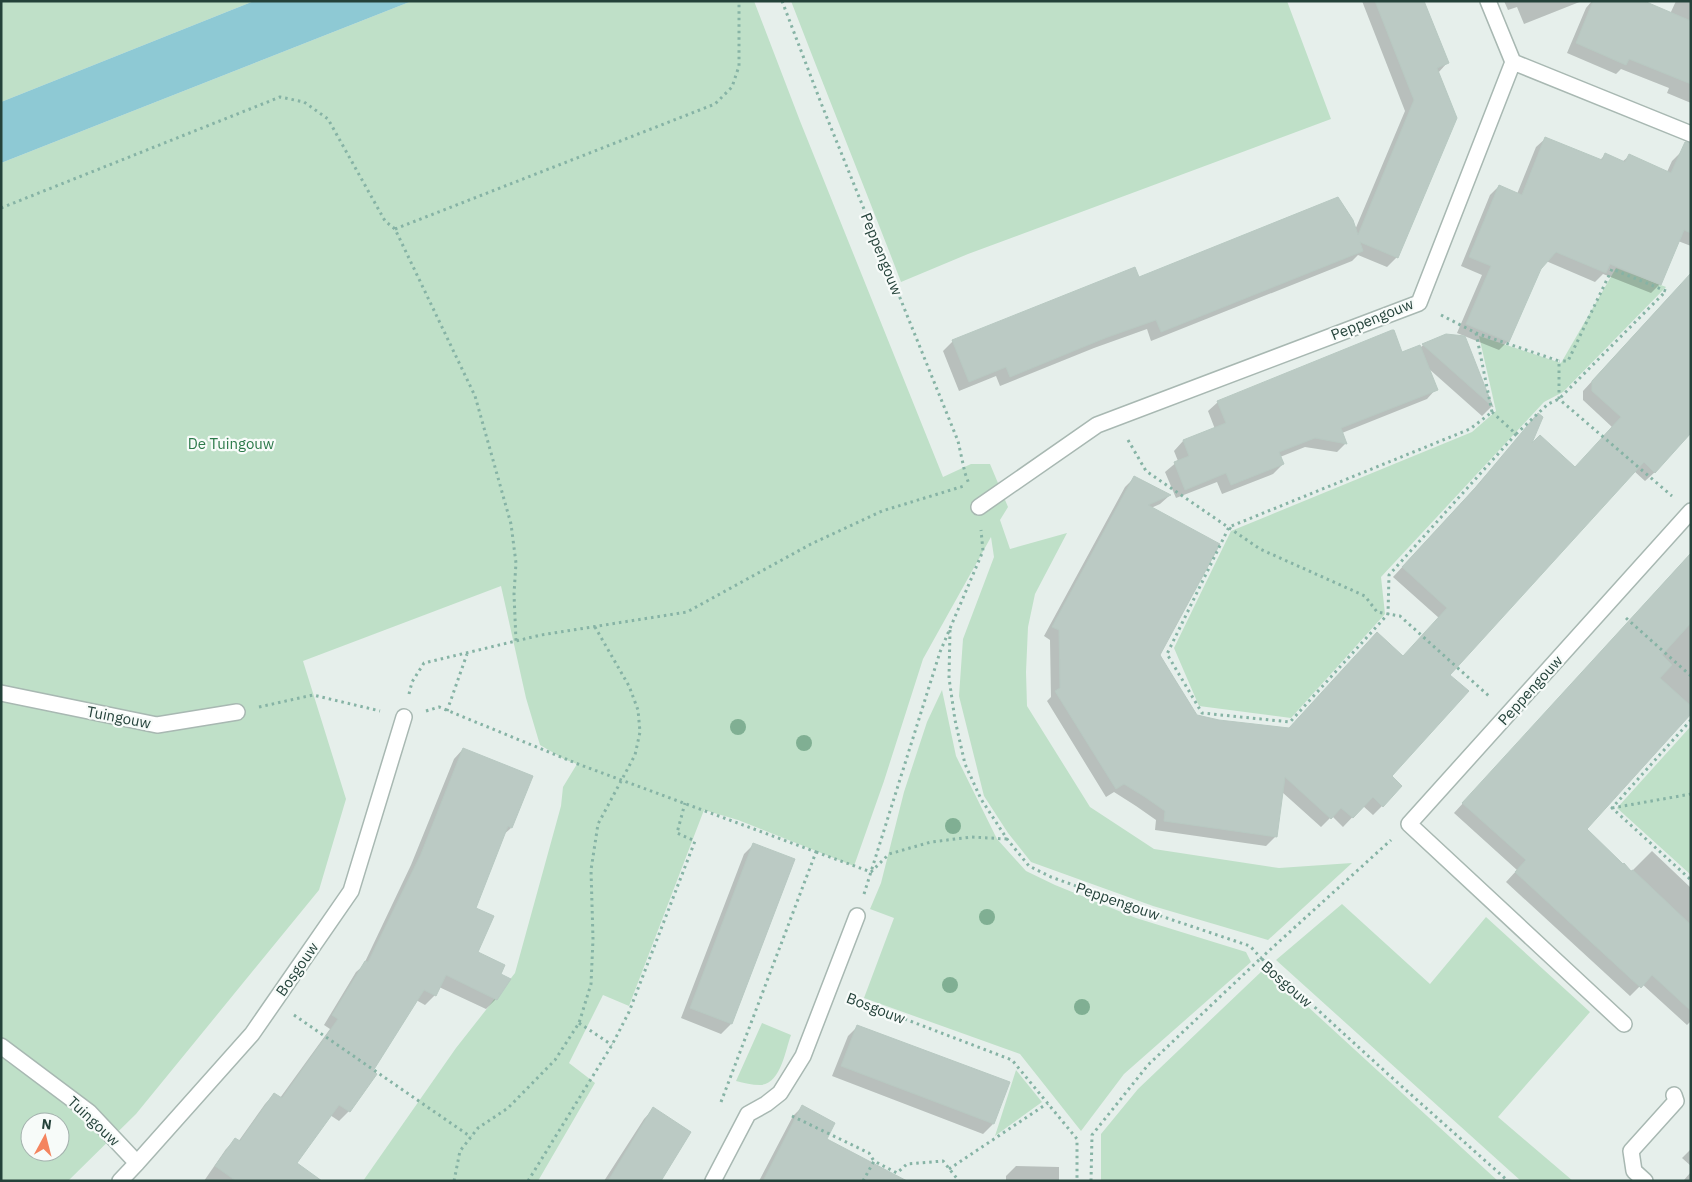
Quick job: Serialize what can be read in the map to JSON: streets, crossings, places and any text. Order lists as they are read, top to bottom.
{
  "streets": {
    "street": ["Peppengouw", "Tuingouw", "Bosgouw"]
  },
  "crossings": [
    ["Peppengouw", "Bosgouw"],
    ["Tuingouw", "Bosgouw"]
  ],
  "parks": ["De Tuingouw"],
  "north": "top"
}
